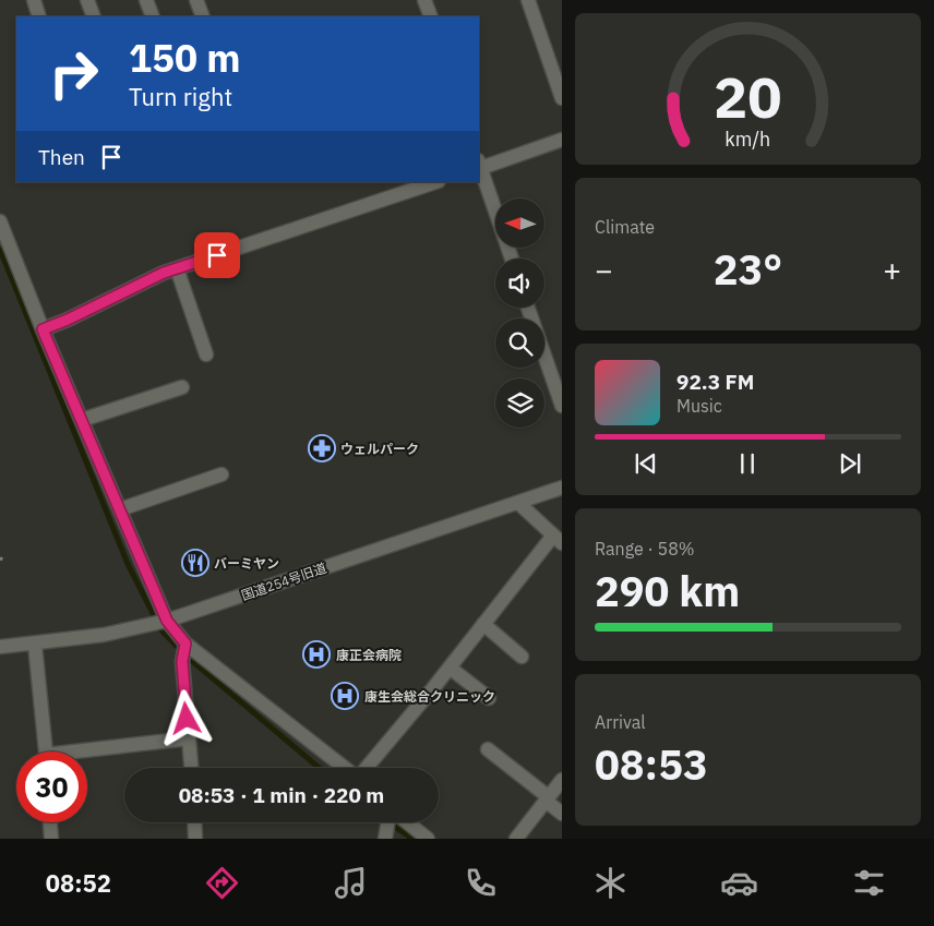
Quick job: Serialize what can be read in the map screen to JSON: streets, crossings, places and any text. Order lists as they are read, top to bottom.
{
  "streets": {
    "street": ["国道254号旧道"]
  },
  "places": {
    "pharmacy": ["ウェルパーク"],
    "restaurant": ["バーミヤン"],
    "hospital": ["康正会病院", "康生会総合クリニック"]
  },
  "north": "left",
  "page": {
    "turn": ["150 m", "Turn right"],
    "then": "Then",
    "tile": [
      "Climate",
      ["Range · 58%", "290 km"],
      ["Arrival", "08:53"]
    ],
    "heat": ["−", "23°", "+"],
    "song": ["92.3 FM", "Music"],
    "limit": "30",
    "trip": "08:53 · 1 min · 220 m",
    "tabs": "08:52",
    "gauge": ["20", "km/h"]
  }
}
